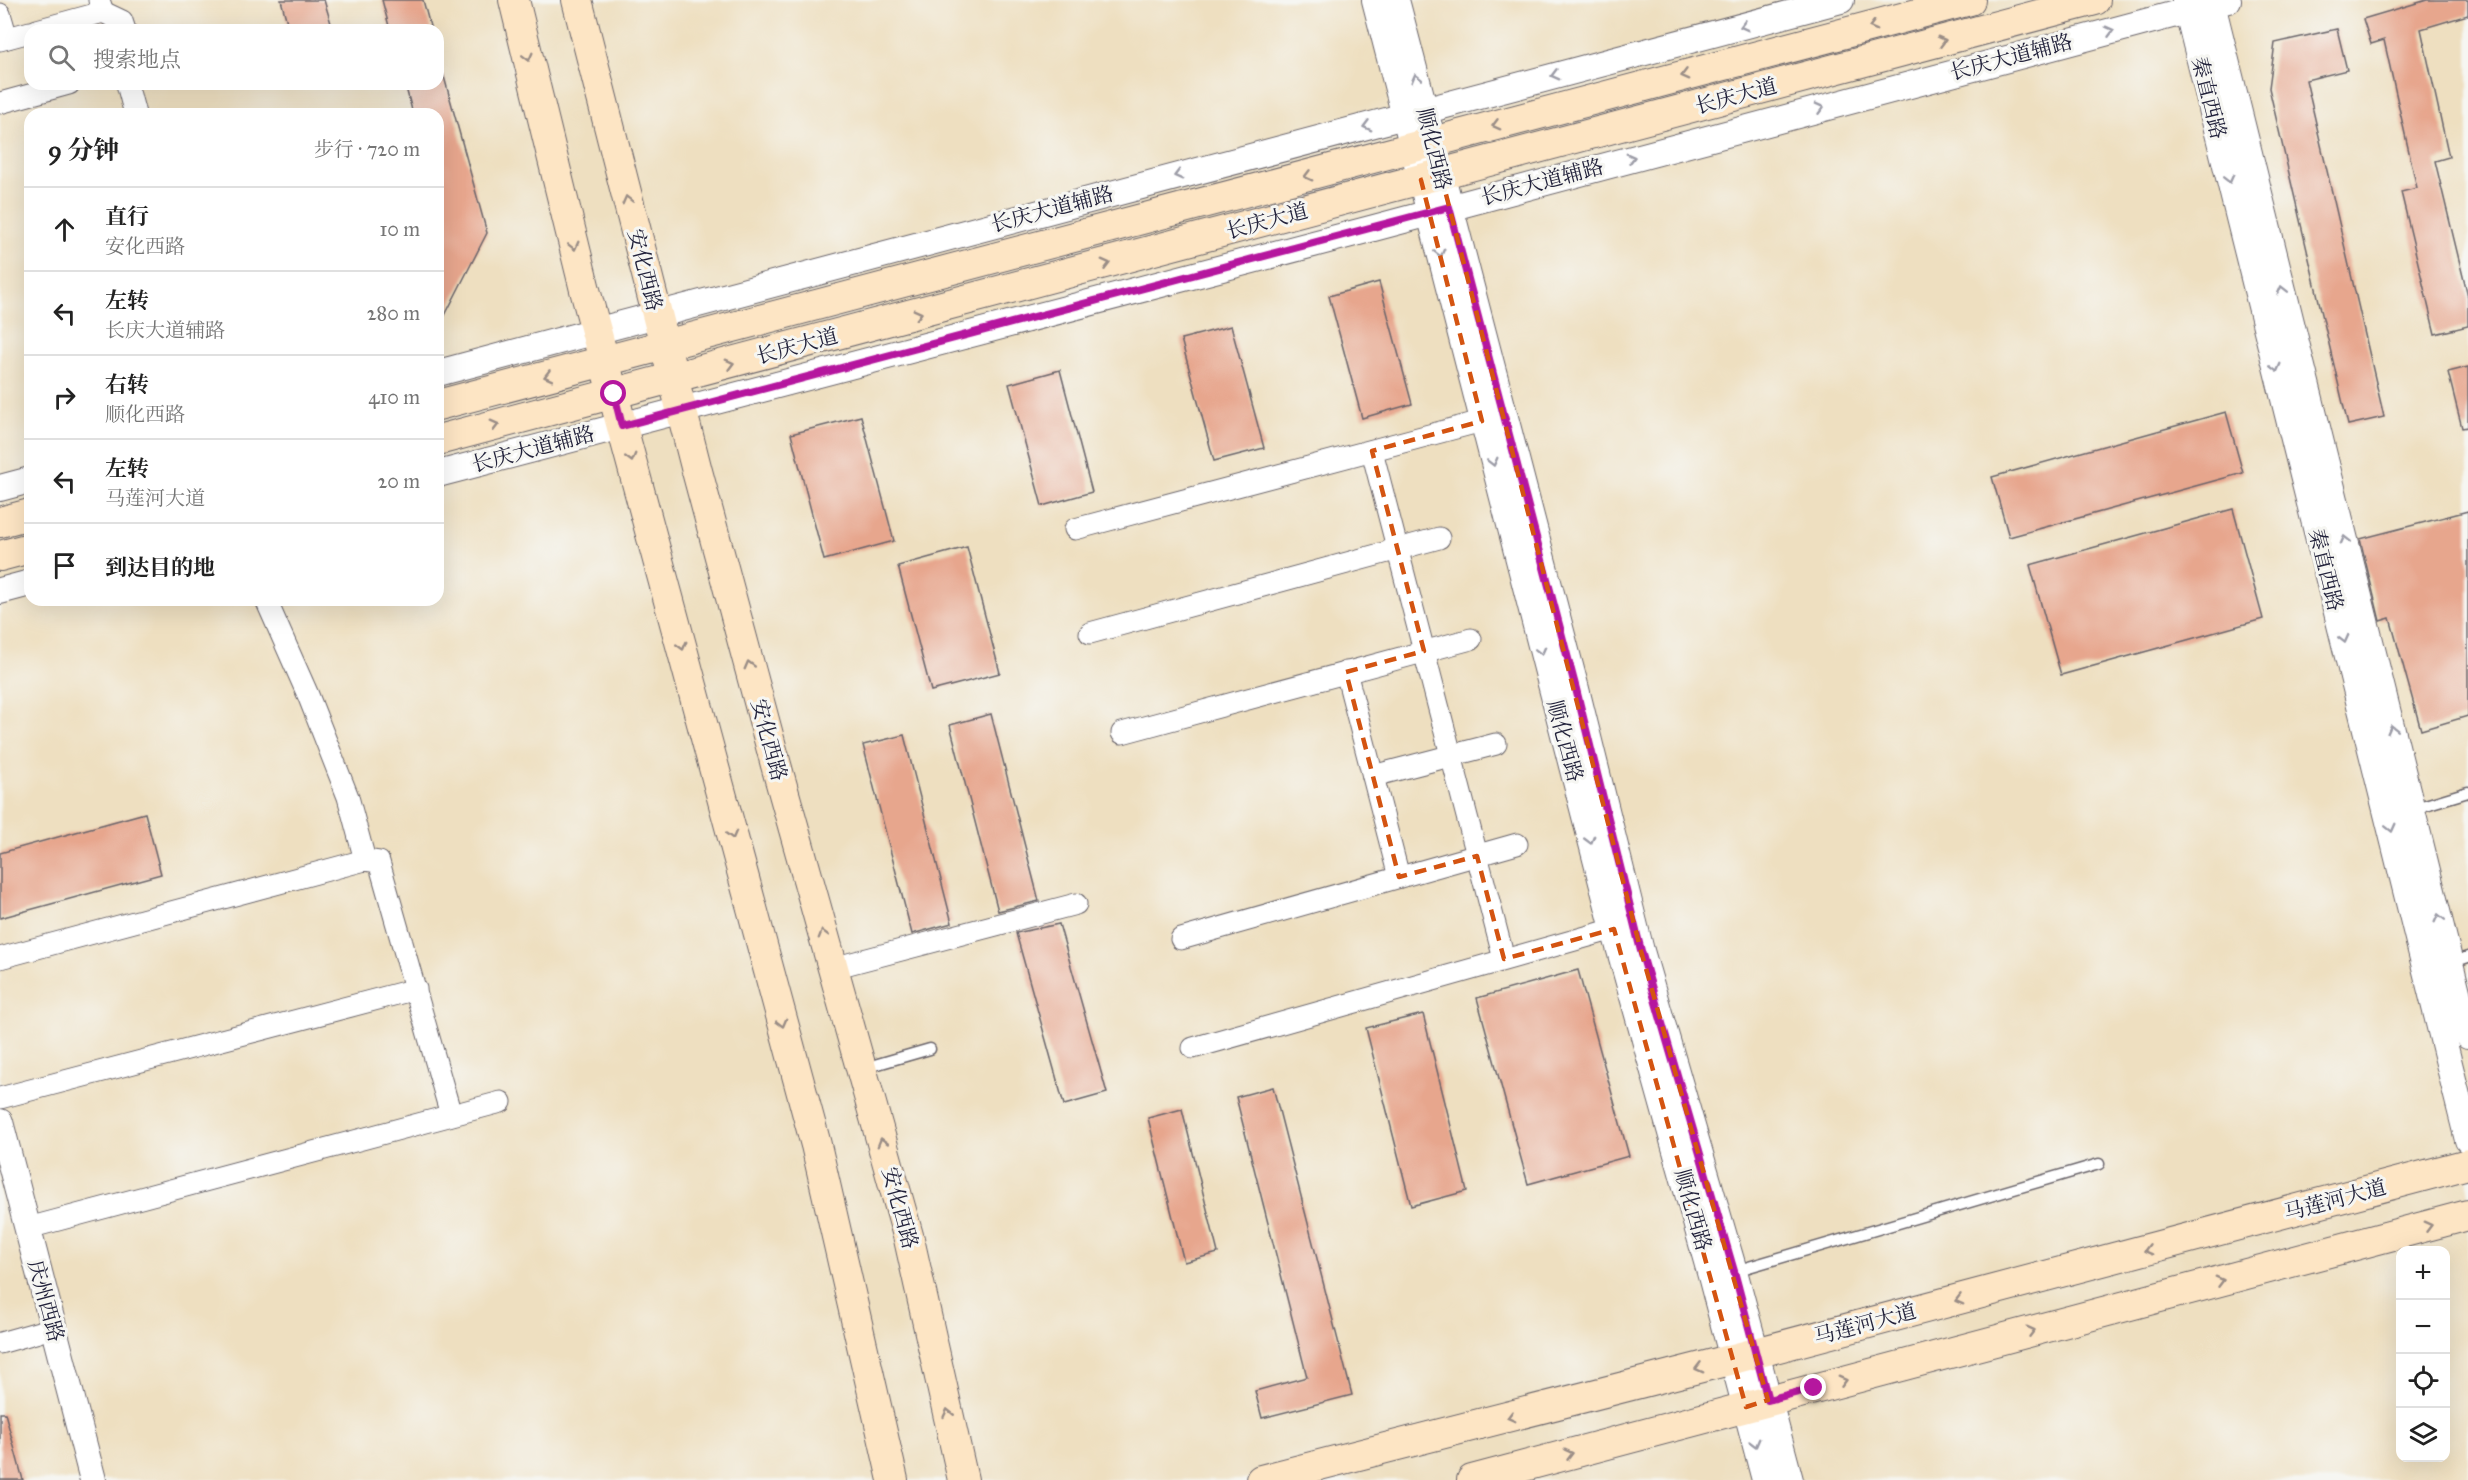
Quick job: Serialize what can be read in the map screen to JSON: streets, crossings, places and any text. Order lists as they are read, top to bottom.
{
  "streets": {
    "main road": ["长庆大道", "安化西路", "马莲河大道"],
    "street": [
      "长庆大道辅路",
      "秦直西路",
      "顺化西路",
      "庆州西路"
    ]
  },
  "crossings": [
    ["长庆大道辅路", "秦直西路"],
    ["长庆大道辅路", "顺化西路"],
    ["长庆大道辅路", "安化西路"],
    ["长庆大道", "顺化西路"],
    ["长庆大道", "安化西路"],
    ["顺化西路", "马莲河大道"]
  ],
  "page": {
    "search": "搜索地点",
    "heading": ["9 分钟", "步行 · 720 m"],
    "list": [
      ["直行", "安化西路", "10 m"],
      ["左转", "长庆大道辅路", "280 m"],
      ["右转", "顺化西路", "410 m"],
      ["左转", "马莲河大道", "20 m"],
      "到达目的地"
    ],
    "map_buttons": ["+", "−"]
  }
}
